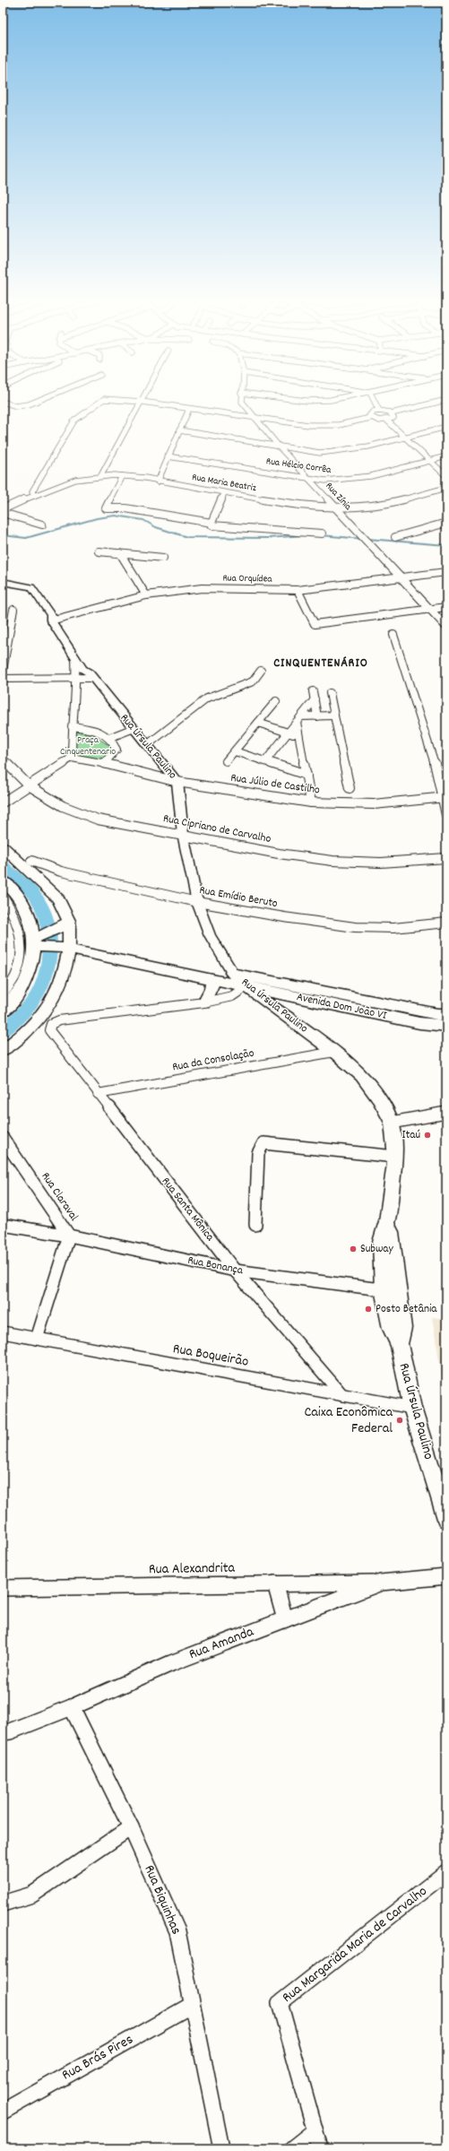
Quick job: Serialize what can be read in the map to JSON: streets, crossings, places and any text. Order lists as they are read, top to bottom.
{
  "streets": {
    "main road": ["Rua Úrsula Paulino", "Avenida Dom João VI"],
    "street": [
      "Rua Hélcio Corrêa",
      "Rua Maria Beatriz",
      "Rua Zínia",
      "Rua Orquídea",
      "Rua Júlio de Castilho",
      "Rua Cipriano de Carvalho",
      "Rua Emídio Beruto",
      "Rua da Consolação",
      "Rua Claraval",
      "Rua Santa Mônica",
      "Rua Bonança",
      "Rua Boqueirão",
      "Rua Alexandrita",
      "Rua Amanda",
      "Rua Biquinhas",
      "Rua Margarida Maria de Carvalho",
      "Rua Brás Pires"
    ]
  },
  "crossings": [
    ["Rua Hélcio Corrêa", "Rua Zínia"],
    ["Rua Maria Beatriz", "Rua Zínia"],
    ["Rua Zínia", "Rua Orquídea"],
    ["Rua Orquídea", "Rua Úrsula Paulino"],
    ["Rua Úrsula Paulino", "Rua Júlio de Castilho"],
    ["Rua Úrsula Paulino", "Rua Cipriano de Carvalho"],
    ["Rua Úrsula Paulino", "Rua Emídio Beruto"],
    ["Rua Úrsula Paulino", "Avenida Dom João VI"],
    ["Rua Úrsula Paulino", "Rua da Consolação"],
    ["Rua Úrsula Paulino", "Rua Bonança"],
    ["Rua Úrsula Paulino", "Rua Boqueirão"],
    ["Rua da Consolação", "Rua Santa Mônica"],
    ["Rua Claraval", "Rua Bonança"],
    ["Rua Claraval", "Rua Boqueirão"],
    ["Rua Santa Mônica", "Rua Bonança"],
    ["Rua Santa Mônica", "Rua Boqueirão"],
    ["Rua Alexandrita", "Rua Amanda"],
    ["Rua Amanda", "Rua Biquinhas"],
    ["Rua Biquinhas", "Rua Brás Pires"]
  ],
  "districts": ["CINQUENTENÁRIO"],
  "parks": ["Praça Cinquentenario"],
  "places": [
    "Itaú",
    "Subway",
    "Posto Betânia",
    "Caixa Econômica Federal"
  ]
}
